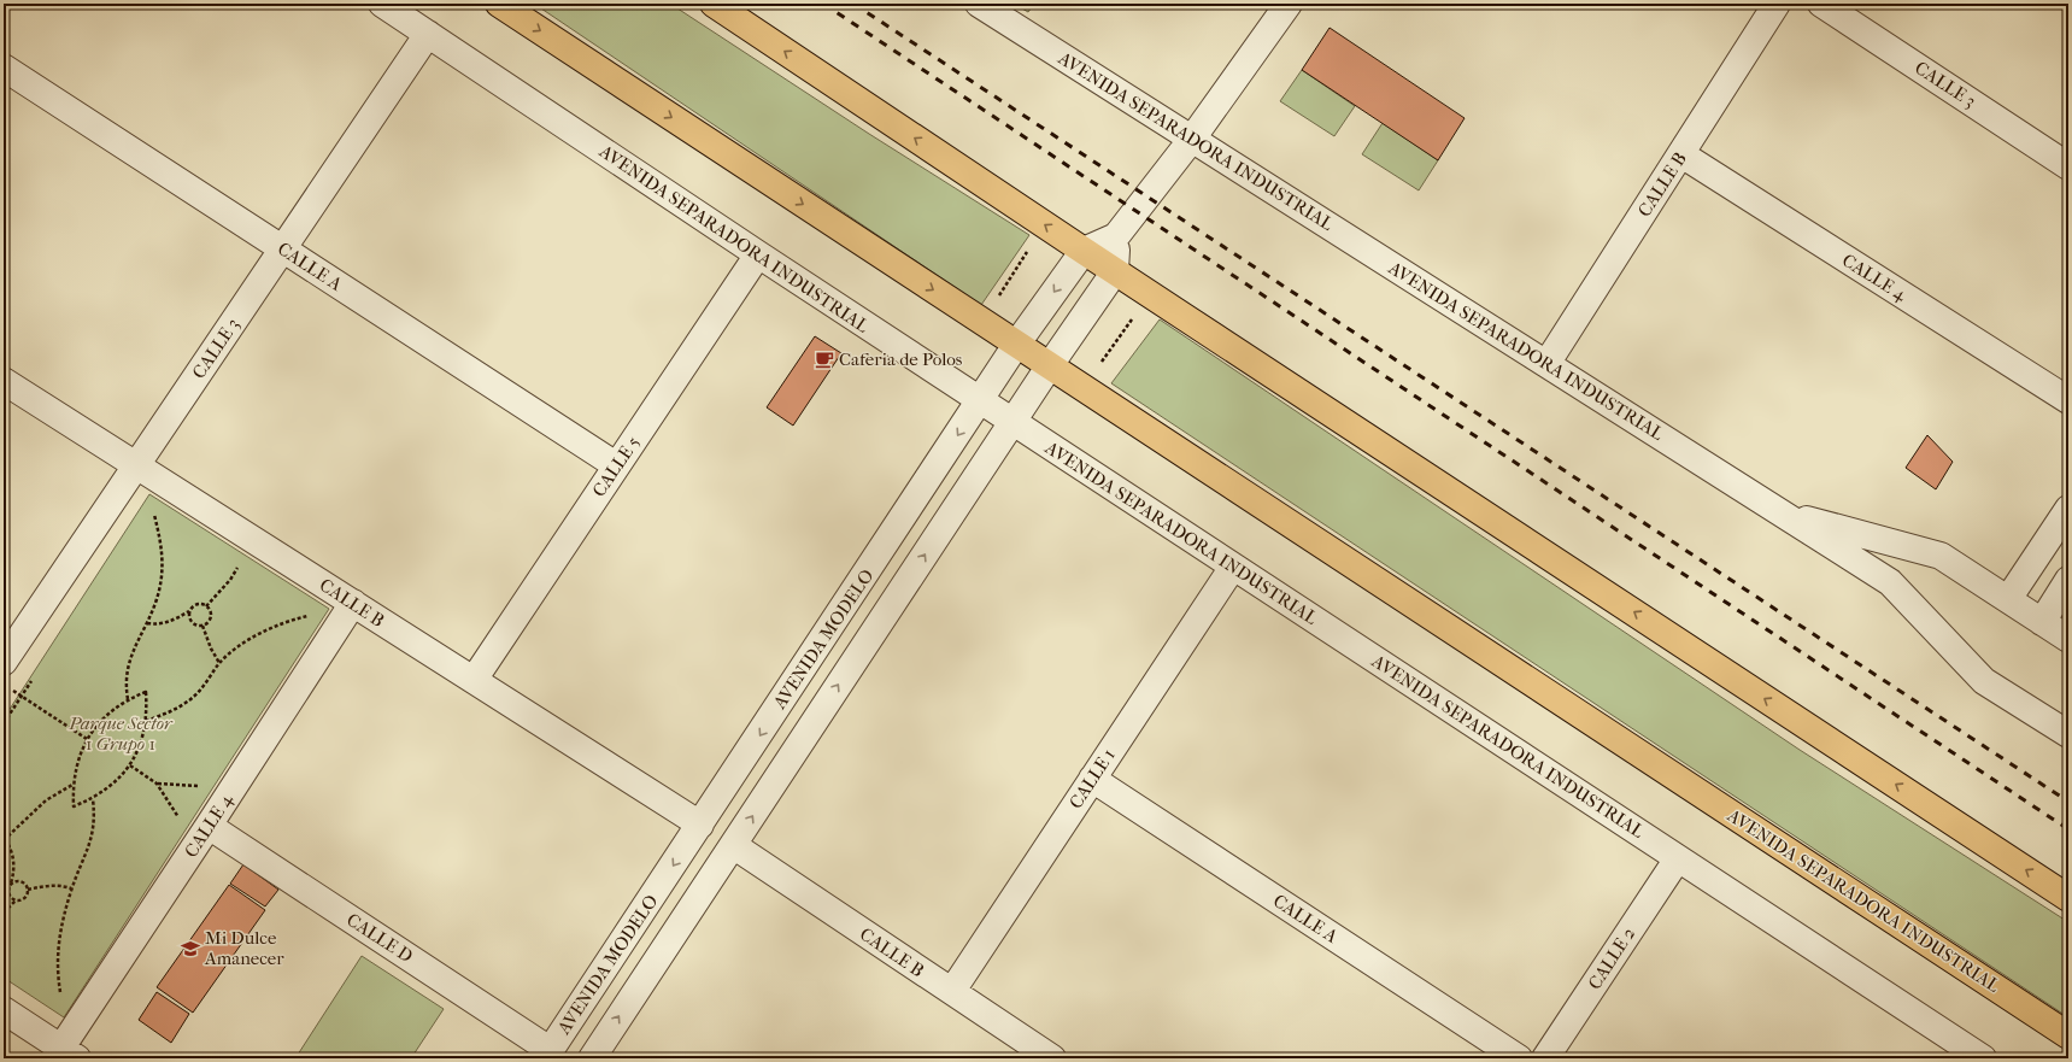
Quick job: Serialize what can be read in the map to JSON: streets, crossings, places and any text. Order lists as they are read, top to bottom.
{
  "streets": {
    "main road": ["AVENIDA SEPARADORA INDUSTRIAL"],
    "street": [
      "CALLE 3",
      "CALLE B",
      "CALLE A",
      "CALLE 4",
      "CALLE 5",
      "AVENIDA MODELO",
      "CALLE 1",
      "CALLE D",
      "CALLE 2"
    ]
  },
  "crossings": [
    ["CALLE 3", "AVENIDA SEPARADORA INDUSTRIAL"],
    ["CALLE 3", "CALLE B"],
    ["CALLE 3", "CALLE A"],
    ["AVENIDA SEPARADORA INDUSTRIAL", "CALLE B"],
    ["AVENIDA SEPARADORA INDUSTRIAL", "CALLE 5"],
    ["AVENIDA SEPARADORA INDUSTRIAL", "AVENIDA MODELO"],
    ["AVENIDA SEPARADORA INDUSTRIAL", "CALLE 1"],
    ["AVENIDA SEPARADORA INDUSTRIAL", "CALLE 2"],
    ["CALLE B", "CALLE 4"],
    ["CALLE B", "CALLE 5"],
    ["CALLE B", "AVENIDA MODELO"],
    ["CALLE B", "CALLE 1"],
    ["CALLE A", "CALLE 5"],
    ["CALLE A", "CALLE 1"],
    ["CALLE 4", "CALLE D"],
    ["AVENIDA MODELO", "CALLE D"]
  ],
  "parks": ["Parque Sector 1 Grupo 1"],
  "places": {
    "cafe": ["Caferia de Polos"],
    "school or university": ["Mi Dulce Amanecer"]
  }
}
